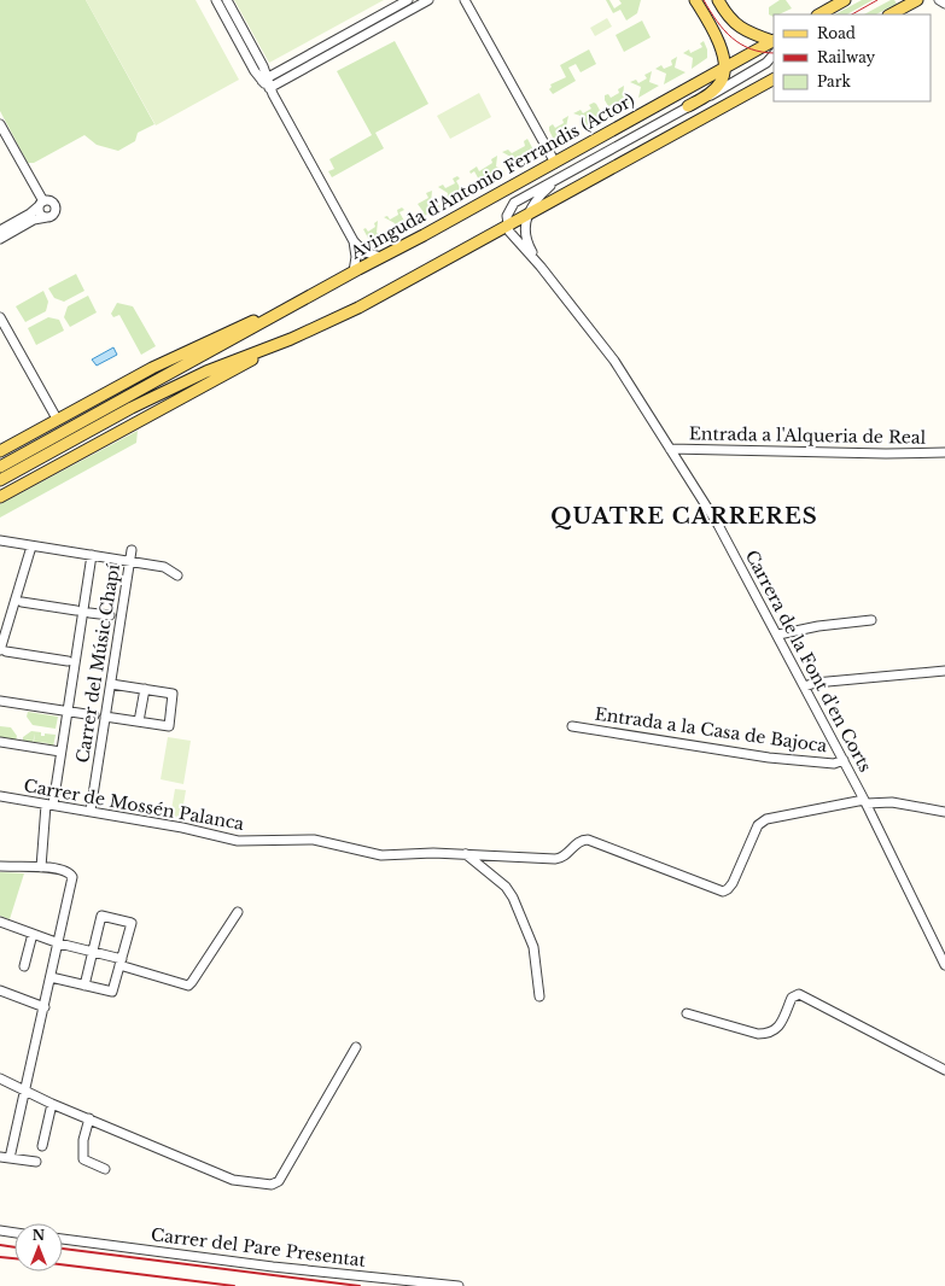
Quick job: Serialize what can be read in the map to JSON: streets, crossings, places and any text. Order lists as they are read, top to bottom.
{
  "streets": {
    "main road": ["Avinguda d'Antonio Ferrandis (Actor)"],
    "street": [
      "Entrada a l'Alqueria de Real",
      "Carrera de la Font d'en Corts",
      "Carrer del Músic Chapí",
      "Entrada a la Casa de Bajoca",
      "Carrer de Mossén Palanca",
      "Carrer del Pare Presentat"
    ]
  },
  "crossings": [
    ["Entrada a l'Alqueria de Real", "Carrera de la Font d'en Corts"],
    ["Carrera de la Font d'en Corts", "Entrada a la Casa de Bajoca"],
    ["Carrera de la Font d'en Corts", "Carrer de Mossén Palanca"],
    ["Carrer del Músic Chapí", "Carrer de Mossén Palanca"]
  ],
  "districts": ["QUATRE CARRERES"],
  "legend": ["Road", "Railway", "Park"],
  "north": "top"
}
